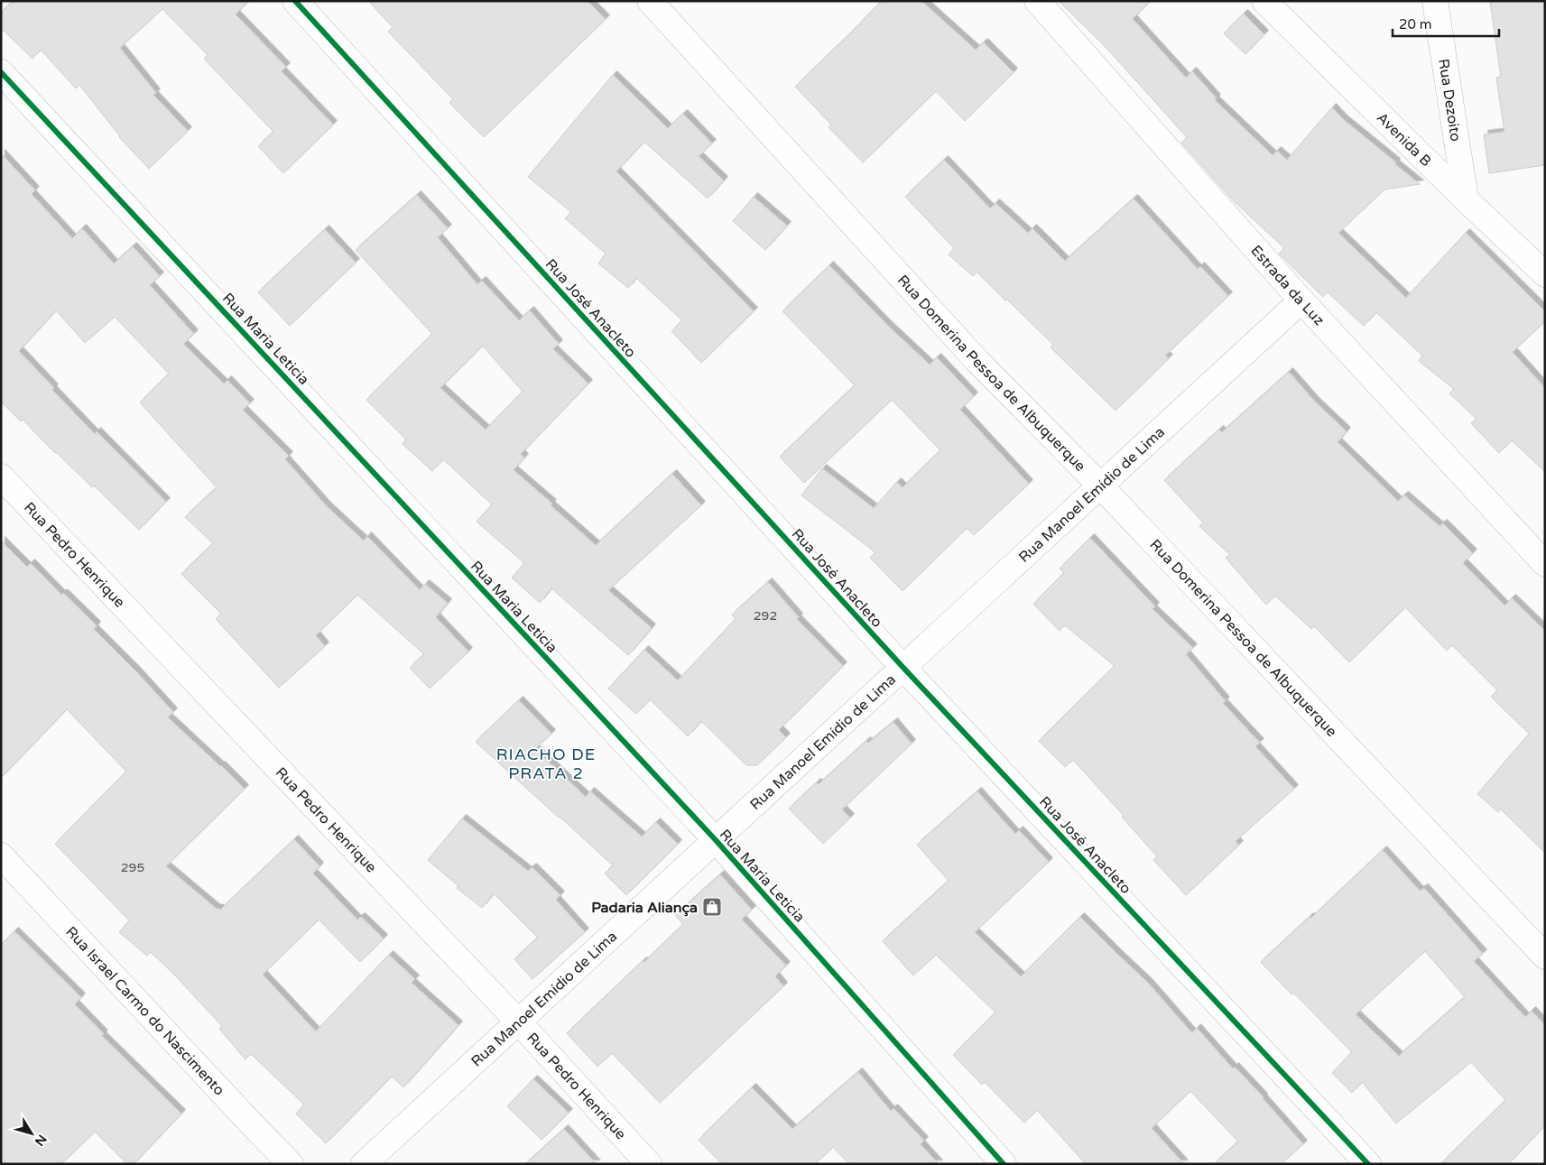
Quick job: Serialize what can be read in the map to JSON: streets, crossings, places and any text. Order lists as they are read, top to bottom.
{
  "streets": {
    "street": [
      "Rua Dezoito",
      "Avenida B",
      "Estrada da Luz",
      "Rua José Anacleto",
      "Rua Maria Leticia",
      "Rua Domerina Pessoa de Albuquerque",
      "Rua Manoel Emídio de Lima",
      "Rua Pedro Henrique",
      "Rua Israel Carmo do Nascimento"
    ]
  },
  "crossings": [
    ["Rua Dezoito", "Avenida B"],
    ["Estrada da Luz", "Rua Manoel Emídio de Lima"],
    ["Rua José Anacleto", "Rua Manoel Emídio de Lima"],
    ["Rua Maria Leticia", "Rua Manoel Emídio de Lima"],
    ["Rua Domerina Pessoa de Albuquerque", "Rua Manoel Emídio de Lima"],
    ["Rua Manoel Emídio de Lima", "Rua Pedro Henrique"]
  ],
  "districts": ["RIACHO DE PRATA 2"],
  "places": {
    "shop": ["Padaria Aliança"]
  },
  "house_numbers": ["292", "295"],
  "scale_bar": "20 m",
  "north": "bottom right"
}
